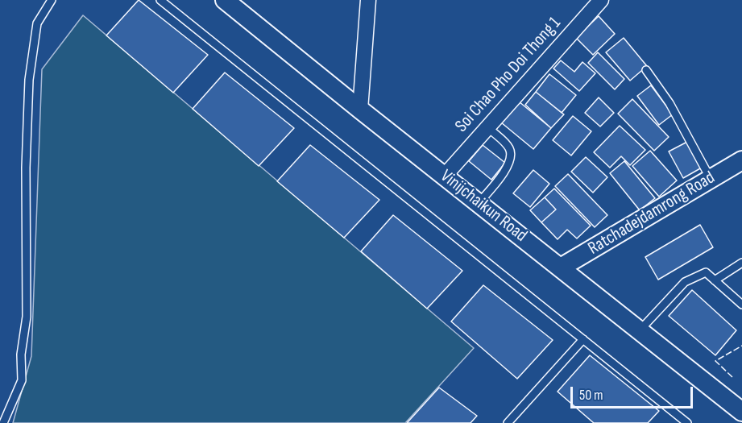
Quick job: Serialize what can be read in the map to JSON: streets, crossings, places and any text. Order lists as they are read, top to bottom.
{
  "streets": {
    "street": ["Soi Chao Pho Doi Thong 1", "Vinijchaikun Road", "Ratchadejdamrong Road"]
  },
  "crossings": [
    ["Soi Chao Pho Doi Thong 1", "Vinijchaikun Road"],
    ["Vinijchaikun Road", "Ratchadejdamrong Road"]
  ],
  "scale_bar": "50 m"
}
